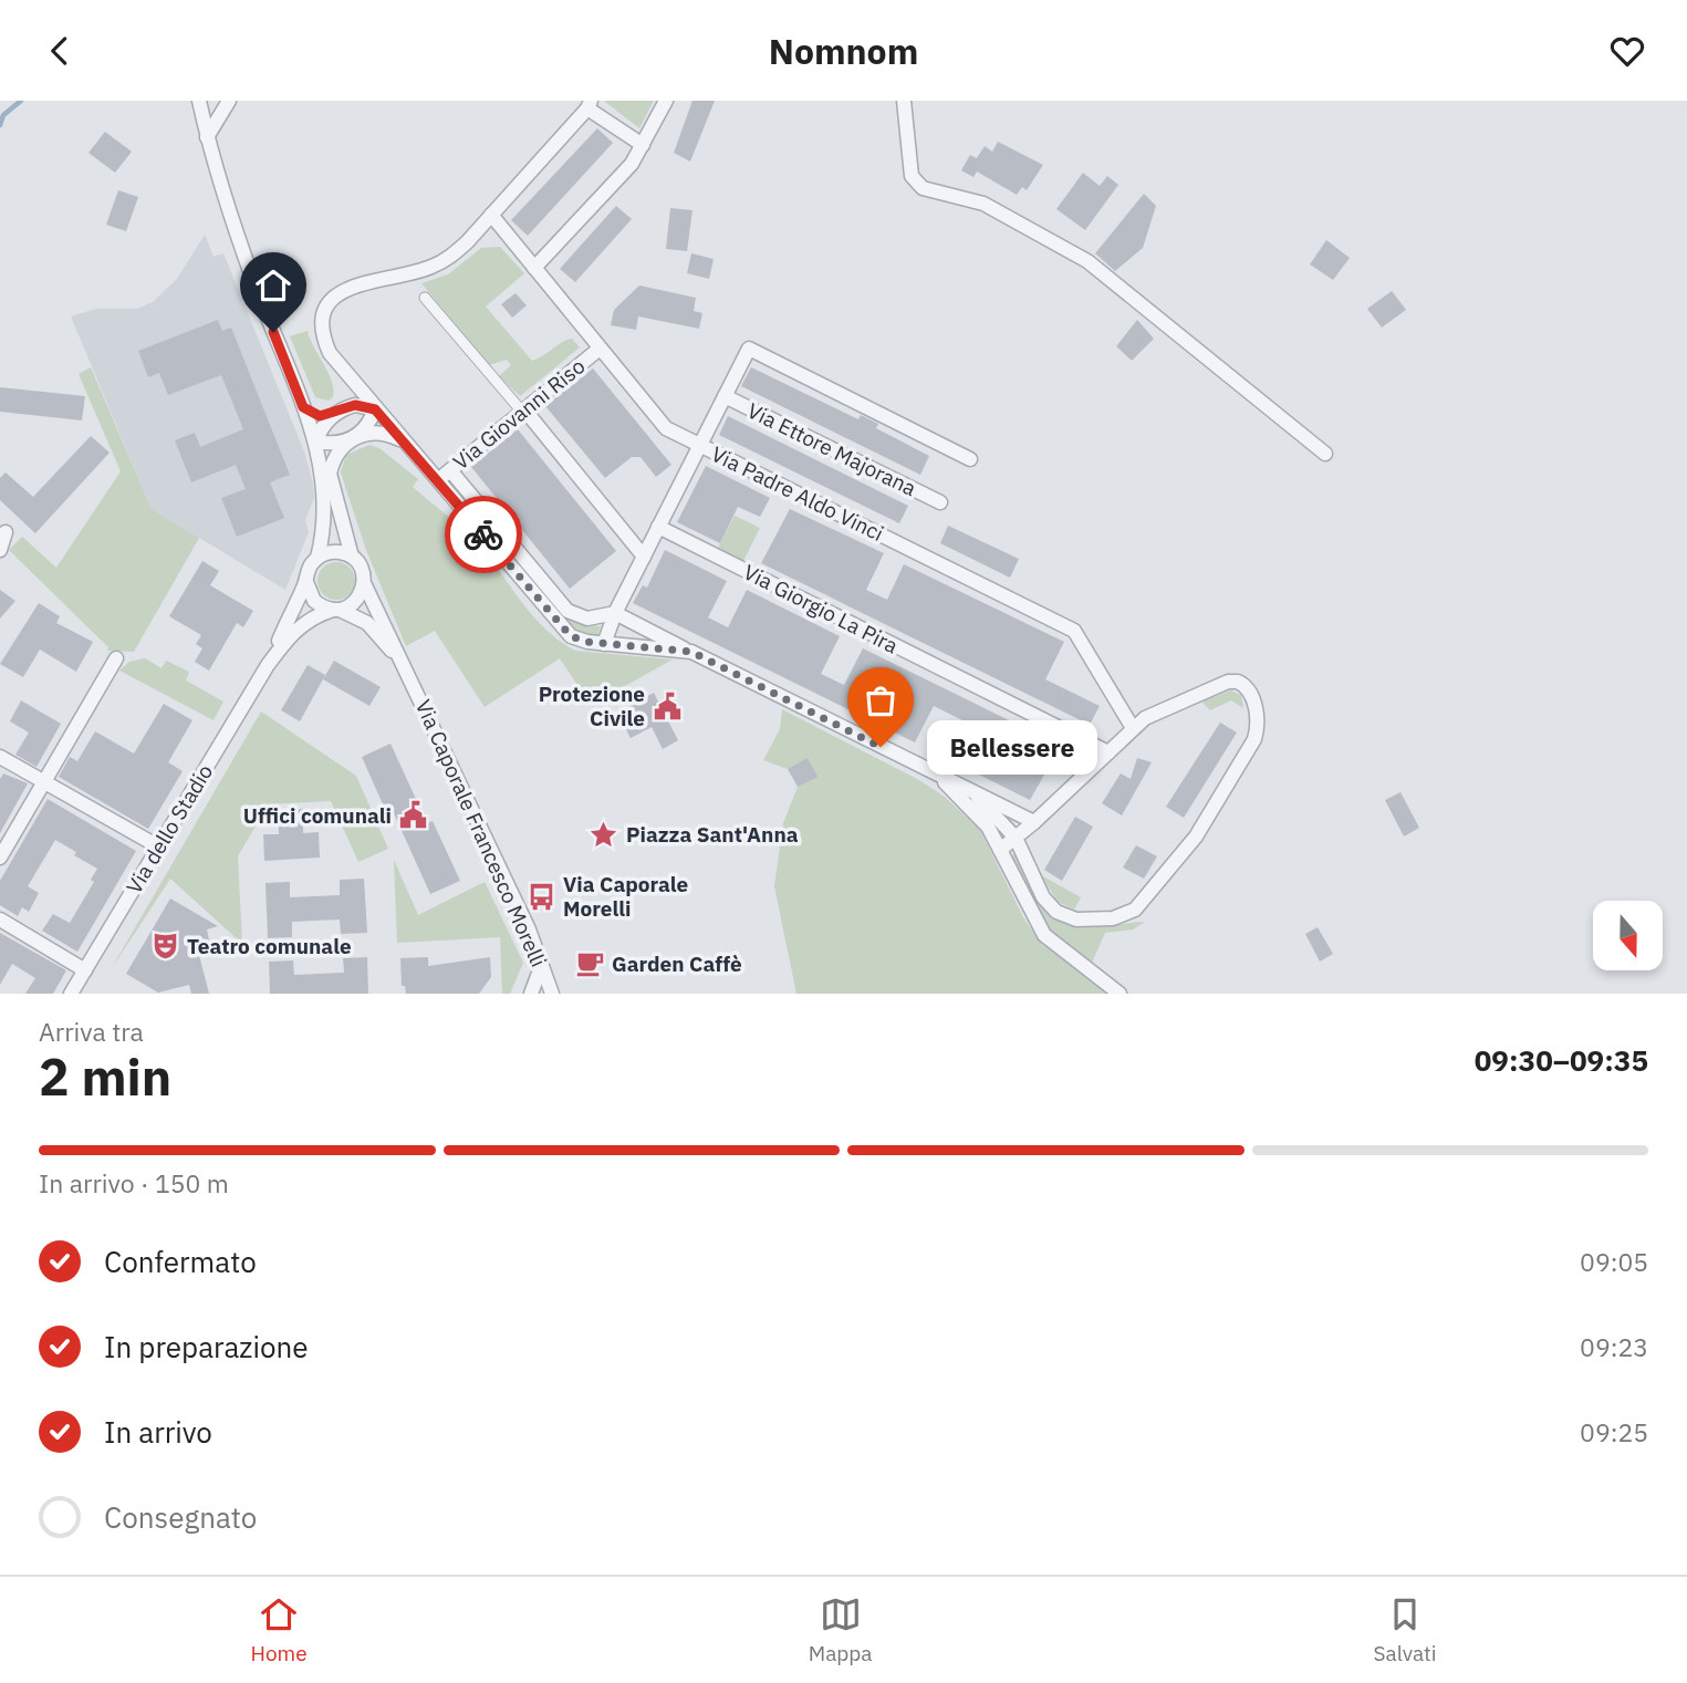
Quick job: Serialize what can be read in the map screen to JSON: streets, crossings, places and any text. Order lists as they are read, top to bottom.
{
  "streets": {
    "street": [
      "Via Giovanni Riso",
      "Via Ettore Majorana",
      "Via Padre Aldo Vinci",
      "Via Giorgio La Pira",
      "Via dello Stadio",
      "Via Caporale Francesco Morelli"
    ]
  },
  "crossings": [
    ["Via Giovanni Riso", "Via Padre Aldo Vinci"]
  ],
  "places": {
    "public building": ["Protezione Civile", "Uffici comunali"],
    "other": ["Bellessere"],
    "place": ["Piazza Sant'Anna"],
    "bus stop": ["Via Caporale Morelli"],
    "theatre": ["Teatro comunale"],
    "cafe": ["Garden Caffè"]
  },
  "north": "bottom",
  "page": {
    "header": "Nomnom",
    "bubble": "Bellessere",
    "heading": ["2 min", "Arriva tra", "09:30–09:35"],
    "bar": "In arrivo · 150 m",
    "list": [
      ["Confermato", "09:05"],
      ["In preparazione", "09:23"],
      ["In arrivo", "09:25"],
      "Consegnato"
    ],
    "tabs": ["Home", "Mappa", "Salvati"]
  }
}
